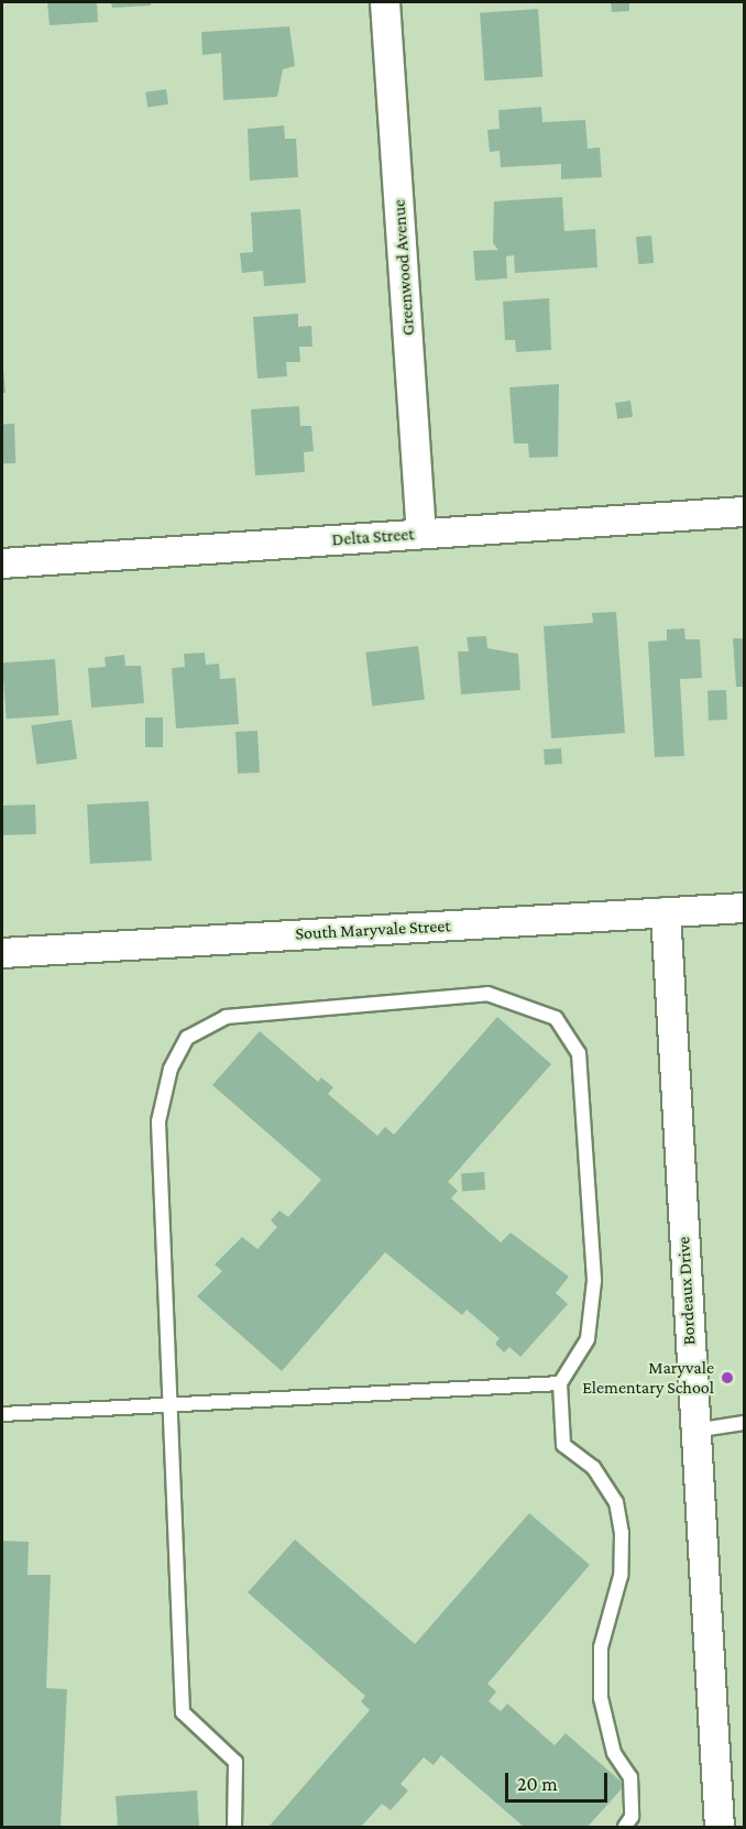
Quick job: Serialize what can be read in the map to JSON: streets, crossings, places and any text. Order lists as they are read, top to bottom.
{
  "streets": {
    "street": [
      "Greenwood Avenue",
      "Delta Street",
      "South Maryvale Street",
      "Bordeaux Drive"
    ]
  },
  "crossings": [
    ["Greenwood Avenue", "Delta Street"],
    ["South Maryvale Street", "Bordeaux Drive"]
  ],
  "places": ["Maryvale Elementary School"],
  "scale_bar": "20 m"
}
